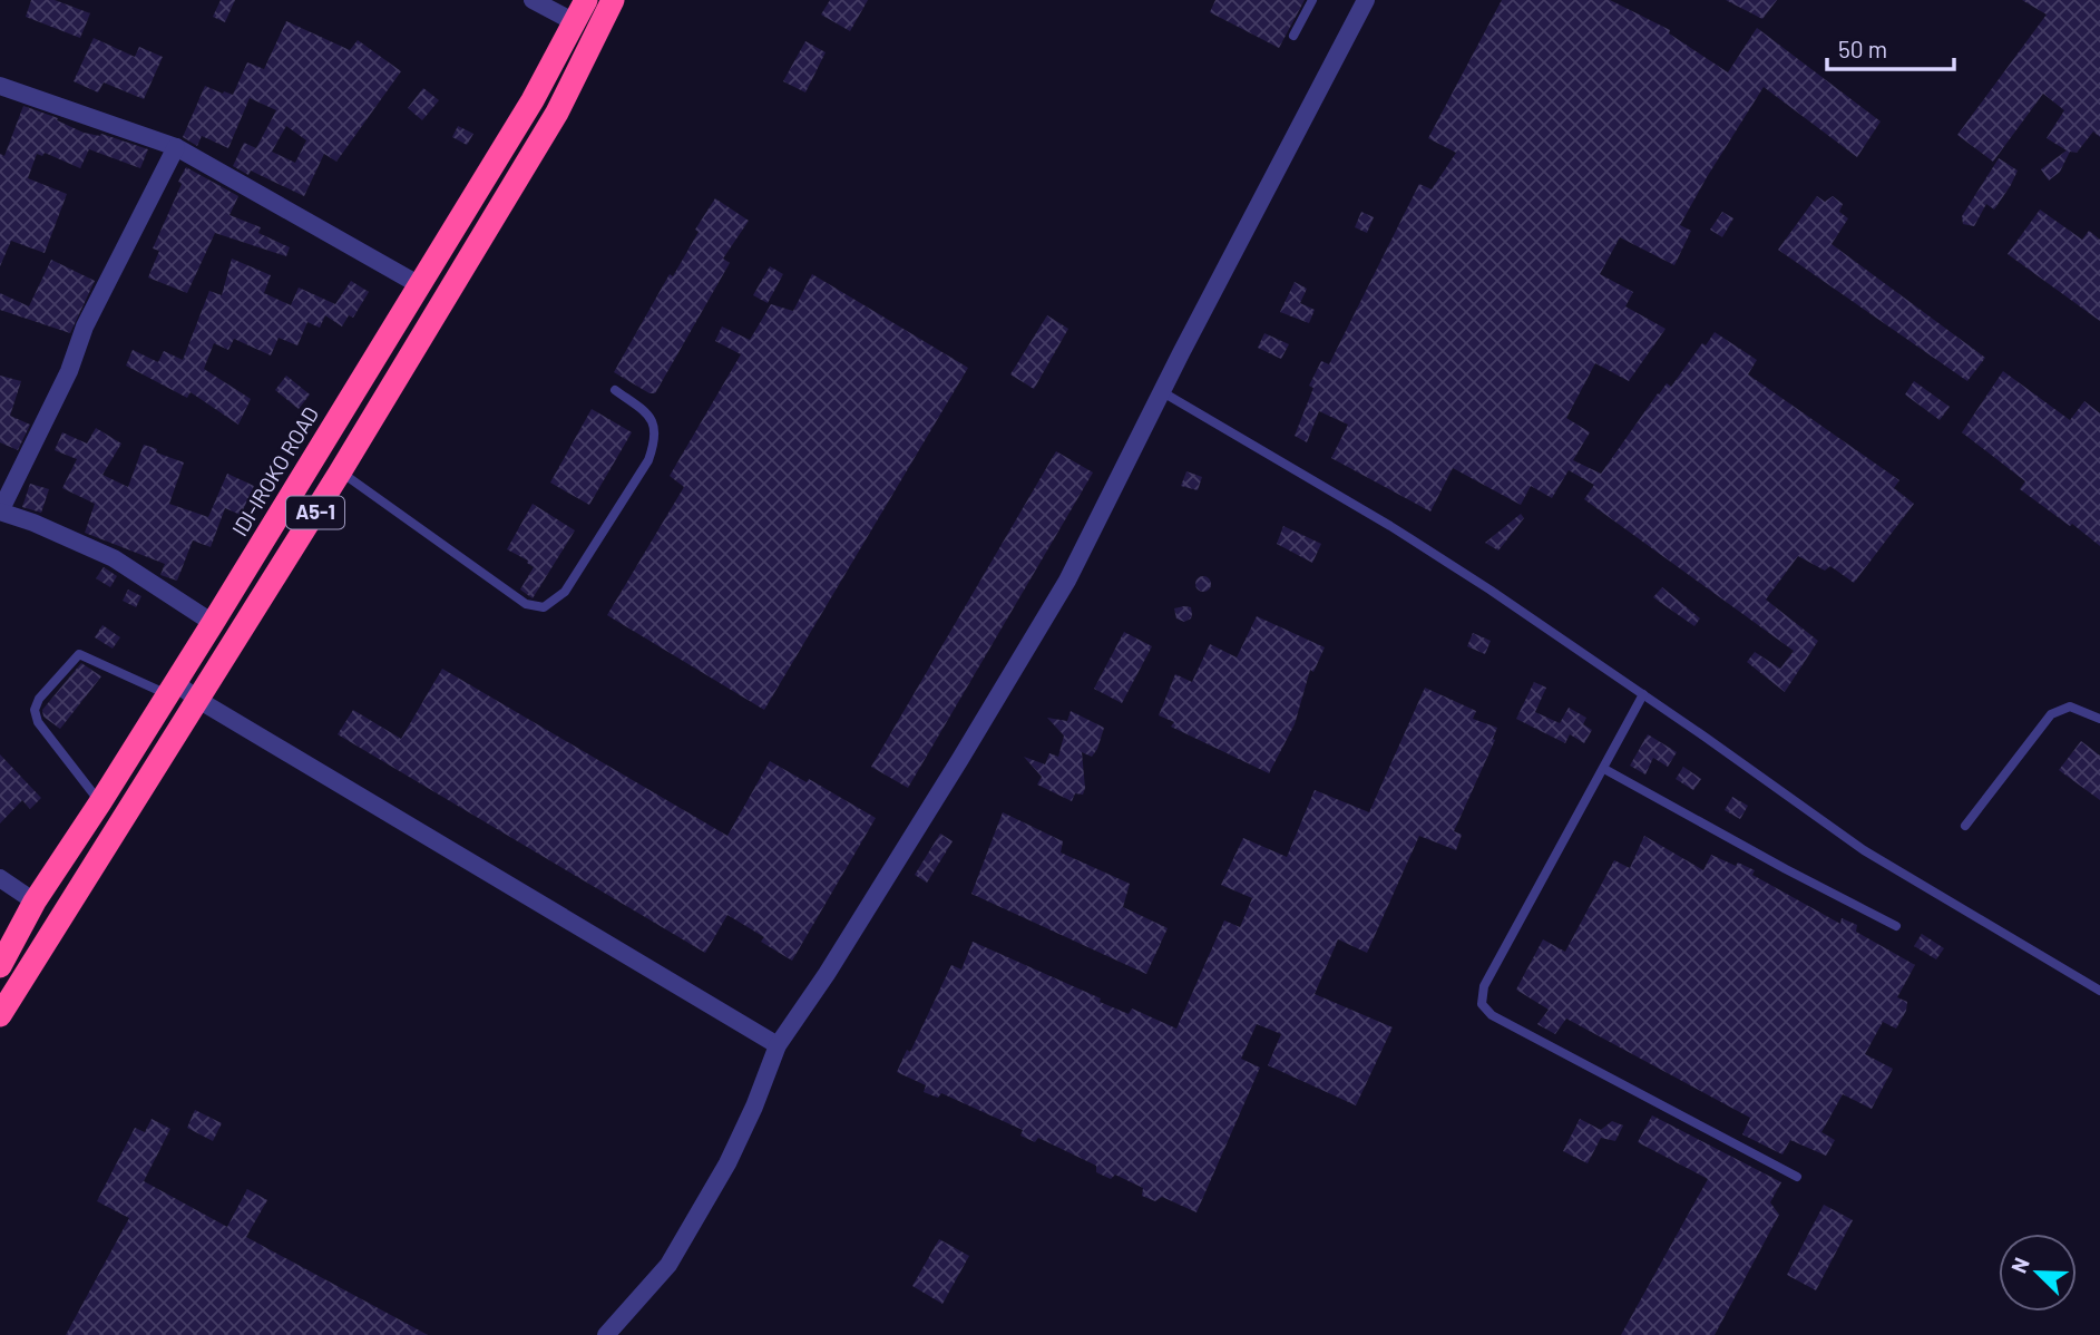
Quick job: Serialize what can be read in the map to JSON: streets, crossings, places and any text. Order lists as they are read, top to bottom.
{
  "streets": {
    "highway": ["IDI-IROKO ROAD", "A5-1"]
  },
  "scale_bar": "50 m",
  "north": "top left"
}
